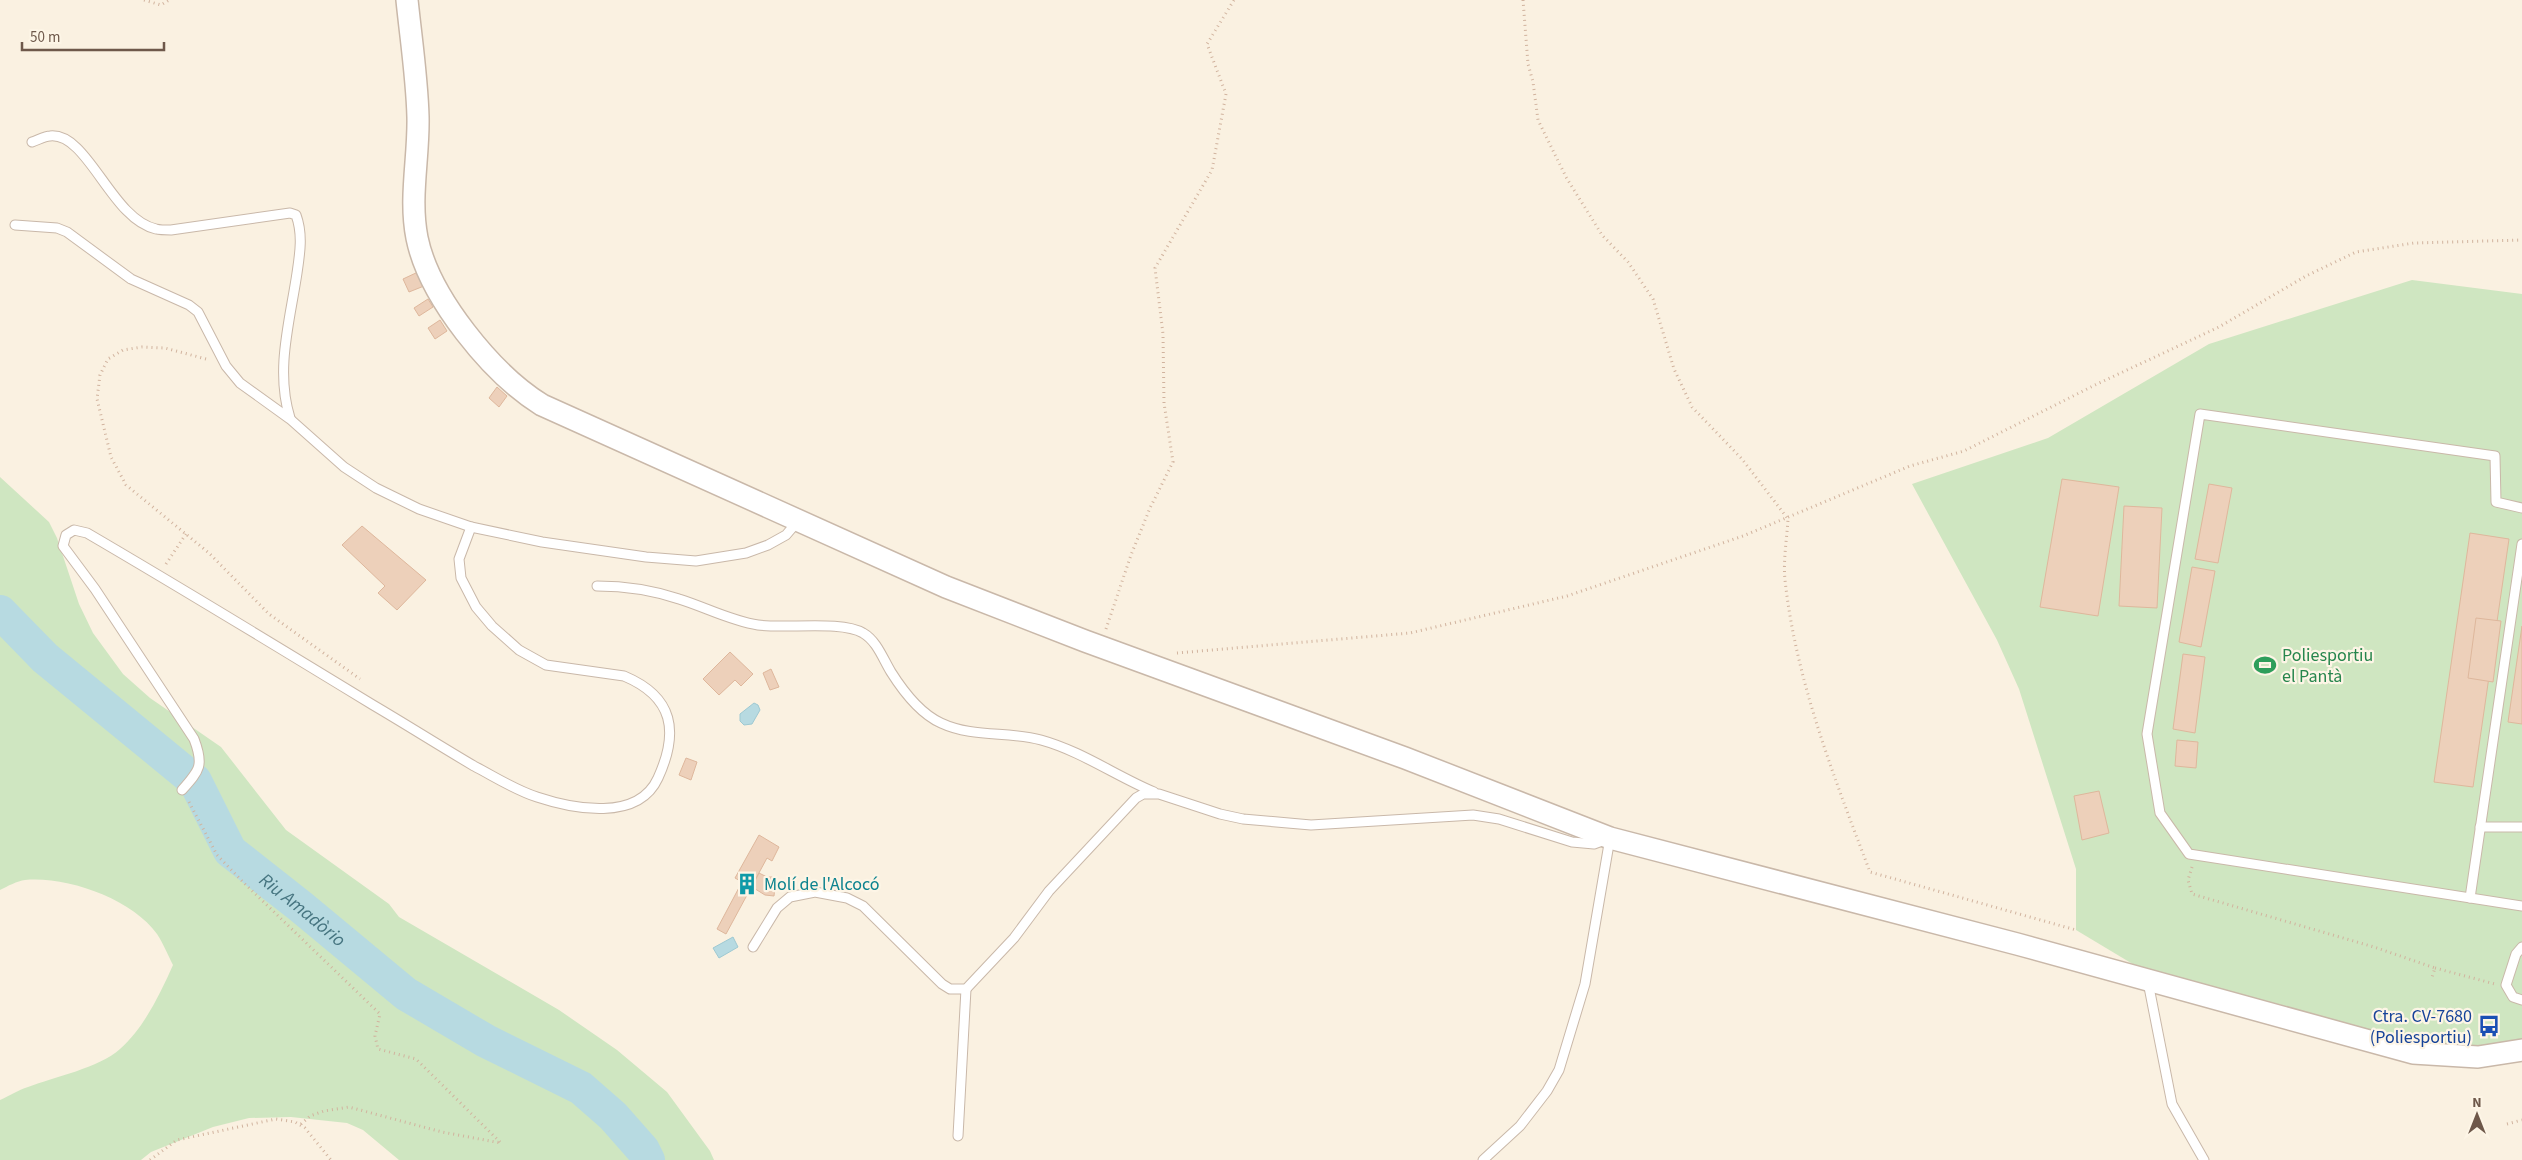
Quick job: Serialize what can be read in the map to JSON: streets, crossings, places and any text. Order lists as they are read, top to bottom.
{
  "water": ["Riu Amadòrio"],
  "places": {
    "sports": ["Poliesportiu el Pantà"],
    "building": ["Molí de l'Alcocó"],
    "bus stop": ["Ctra. CV-7680 (Poliesportiu)"]
  },
  "scale_bar": "50 m",
  "north": "top"
}
